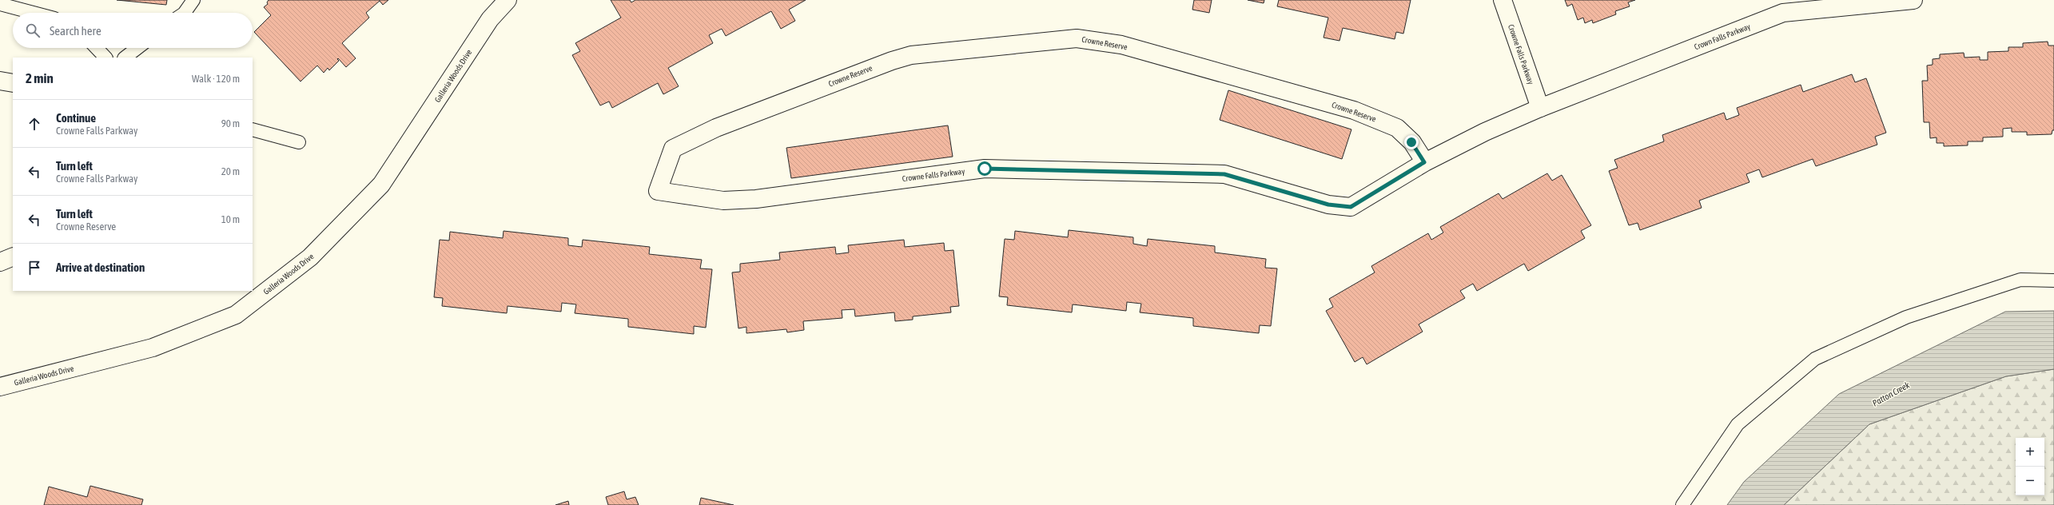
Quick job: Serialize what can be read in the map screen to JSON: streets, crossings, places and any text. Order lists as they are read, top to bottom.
{
  "streets": {
    "street": [
      "Crown Falls Parkway",
      "Crowne Reserve",
      "Crowne Falls Parkway",
      "Galleria Woods Drive"
    ]
  },
  "crossings": [
    ["Crown Falls Parkway", "Crowne Falls Parkway"],
    ["Crowne Reserve", "Crowne Falls Parkway"]
  ],
  "water": ["Patton Creek"],
  "page": {
    "search": "Search here",
    "heading": ["2 min", "Walk · 120 m"],
    "list": [
      ["Continue", "Crowne Falls Parkway", "90 m"],
      ["Turn left", "Crowne Falls Parkway", "20 m"],
      ["Turn left", "Crowne Reserve", "10 m"],
      "Arrive at destination"
    ],
    "map_buttons": ["+", "−"]
  }
}
